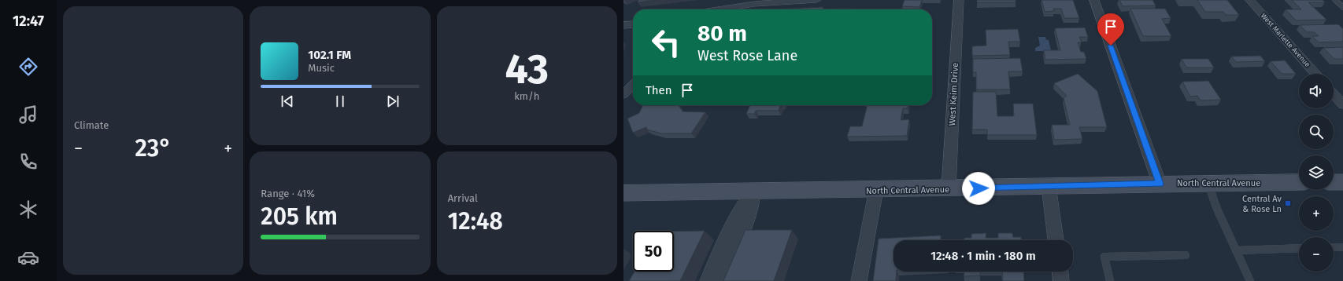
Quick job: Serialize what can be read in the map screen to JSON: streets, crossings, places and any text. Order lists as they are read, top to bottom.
{
  "streets": {
    "main road": ["North Central Avenue"],
    "street": ["West Marlette Avenue", "West Keim Drive"]
  },
  "crossings": [
    ["West Keim Drive", "North Central Avenue"]
  ],
  "places": {
    "transit": ["Central Av & Rose Ln"]
  },
  "page": {
    "tabs": "12:47",
    "tile": [
      "Climate",
      ["43", "km/h"],
      ["Range · 41%", "205 km"],
      ["Arrival", "12:48"]
    ],
    "turn": ["80 m", "West Rose Lane"],
    "song": ["102.1 FM", "Music"],
    "map_buttons": ["+", "−"],
    "then": "Then",
    "heat": ["−", "23°", "+"],
    "limit": "50",
    "trip": "12:48 · 1 min · 180 m"
  }
}
